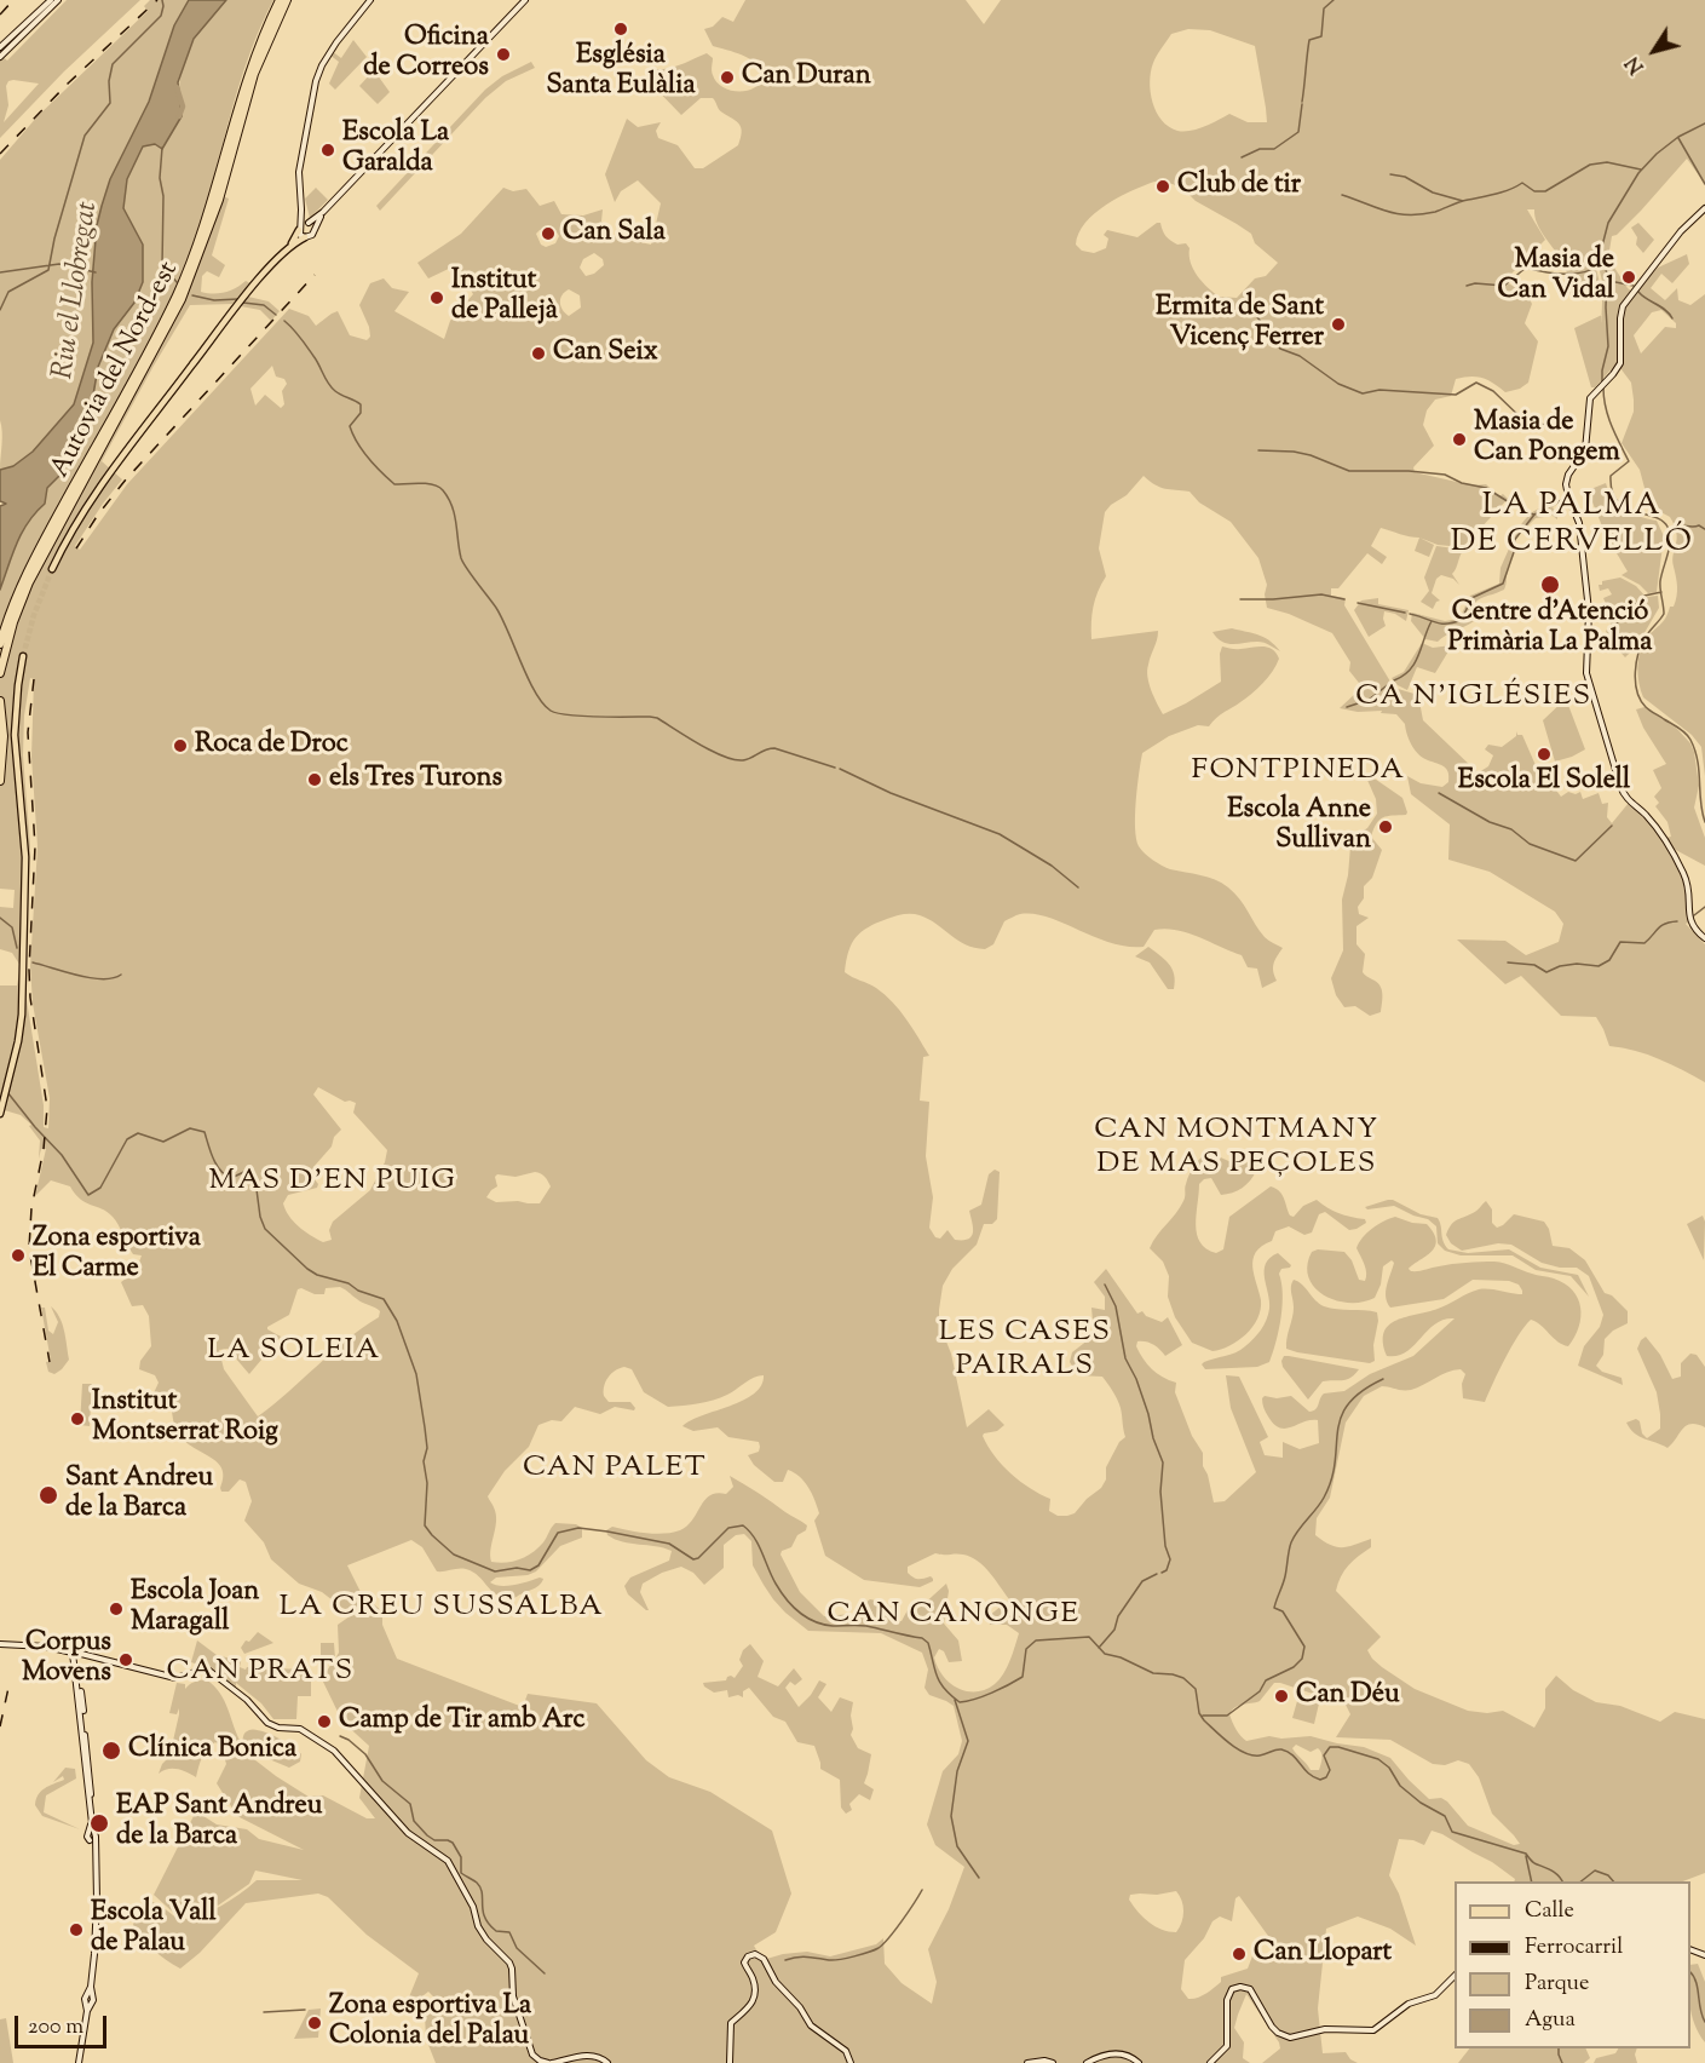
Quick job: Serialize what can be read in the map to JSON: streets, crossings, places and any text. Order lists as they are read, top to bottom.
{
  "streets": {
    "highway": ["Autovia del Nord-est"]
  },
  "districts": [
    "LA PALMA DE CERVELLÓ",
    "CA N'IGLÉSIES",
    "FONTPINEDA",
    "CAN MONTMANY DE MAS PEÇOLES",
    "MAS D'EN PUIG",
    "LES CASES PAIRALS",
    "LA SOLEIA",
    "CAN PALET",
    "LA CREU SUSSALBA",
    "CAN CANONGE",
    "CAN PRATS"
  ],
  "water": ["Riu el Llobregat"],
  "places": [
    "Església Santa Eulàlia",
    "Oficina de Correos",
    "Can Duran",
    "Escola La Garalda",
    "Club de tir",
    "Can Sala",
    "Masia de Can Vidal",
    "Institut de Pallejà",
    "Ermita de Sant Vicenç Ferrer",
    "Can Seix",
    "Masia de Can Pongem",
    "Centre d'Atenció Primària La Palma",
    "Roca de Droc",
    "Escola El Solell",
    "els Tres Turons",
    "Escola Anne Sullivan",
    "Zona esportiva El Carme",
    "Institut Montserrat Roig",
    "Sant Andreu de la Barca",
    "Escola Joan Maragall",
    "Corpus Movens",
    "Can Déu",
    "Camp de Tir amb Arc",
    "Clínica Bonica",
    "EAP Sant Andreu de la Barca",
    "Escola Vall de Palau",
    "Can Llopart",
    "Zona esportiva La Colonia del Palau"
  ],
  "legend": [
    "Calle",
    "Ferrocarril",
    "Parque",
    "Agua"
  ],
  "scale_bar": "200 m",
  "north": "bottom left"
}
